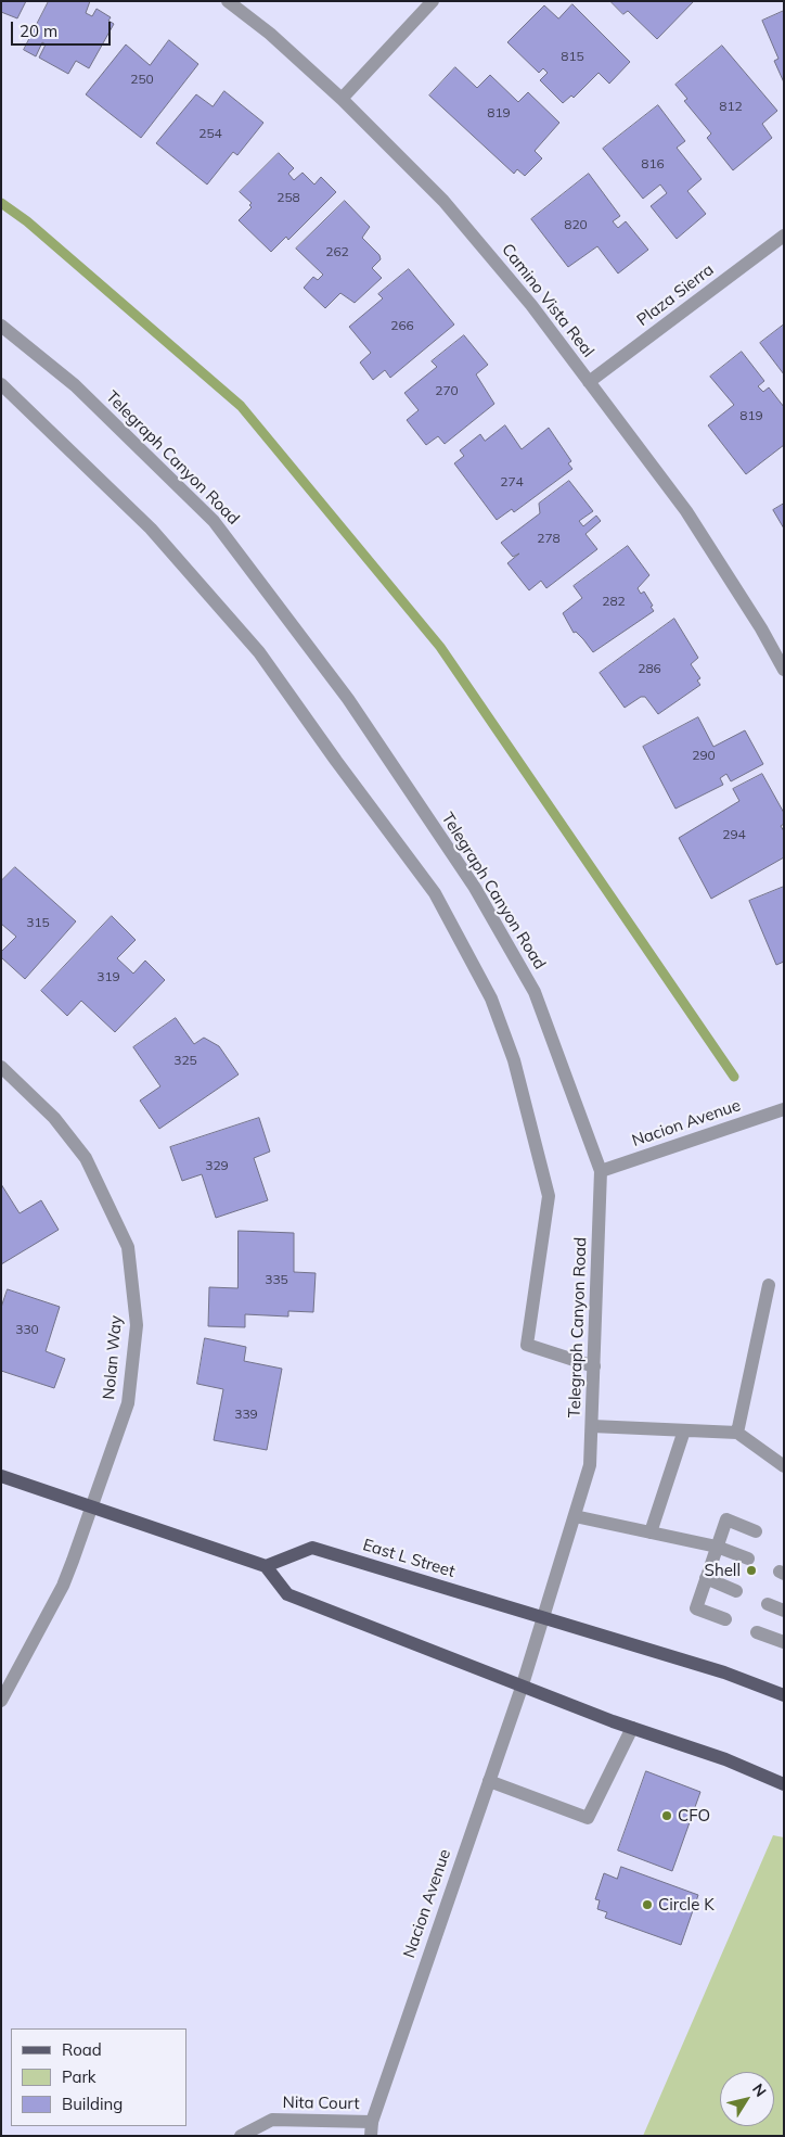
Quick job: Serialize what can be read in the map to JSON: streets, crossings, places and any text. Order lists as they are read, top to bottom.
{
  "streets": {
    "main road": ["East L Street"],
    "street": [
      "Plaza Sierra",
      "Camino Vista Real",
      "Telegraph Canyon Road",
      "Nacion Avenue",
      "Nolan Way",
      "Nita Court"
    ]
  },
  "crossings": [
    ["Plaza Sierra", "Camino Vista Real"],
    ["Telegraph Canyon Road", "Nacion Avenue"],
    ["Telegraph Canyon Road", "East L Street"],
    ["Nacion Avenue", "Nita Court"]
  ],
  "places": ["Shell", "CFO", "Circle K"],
  "house_numbers": [
    "815",
    "250",
    "812",
    "819",
    "254",
    "816",
    "258",
    "820",
    "262",
    "266",
    "270",
    "819",
    "274",
    "278",
    "282",
    "286",
    "290",
    "294",
    "315",
    "319",
    "325",
    "329",
    "335",
    "330",
    "339"
  ],
  "legend": ["Road", "Park", "Building"],
  "scale_bar": "20 m",
  "north": "top right"
}
